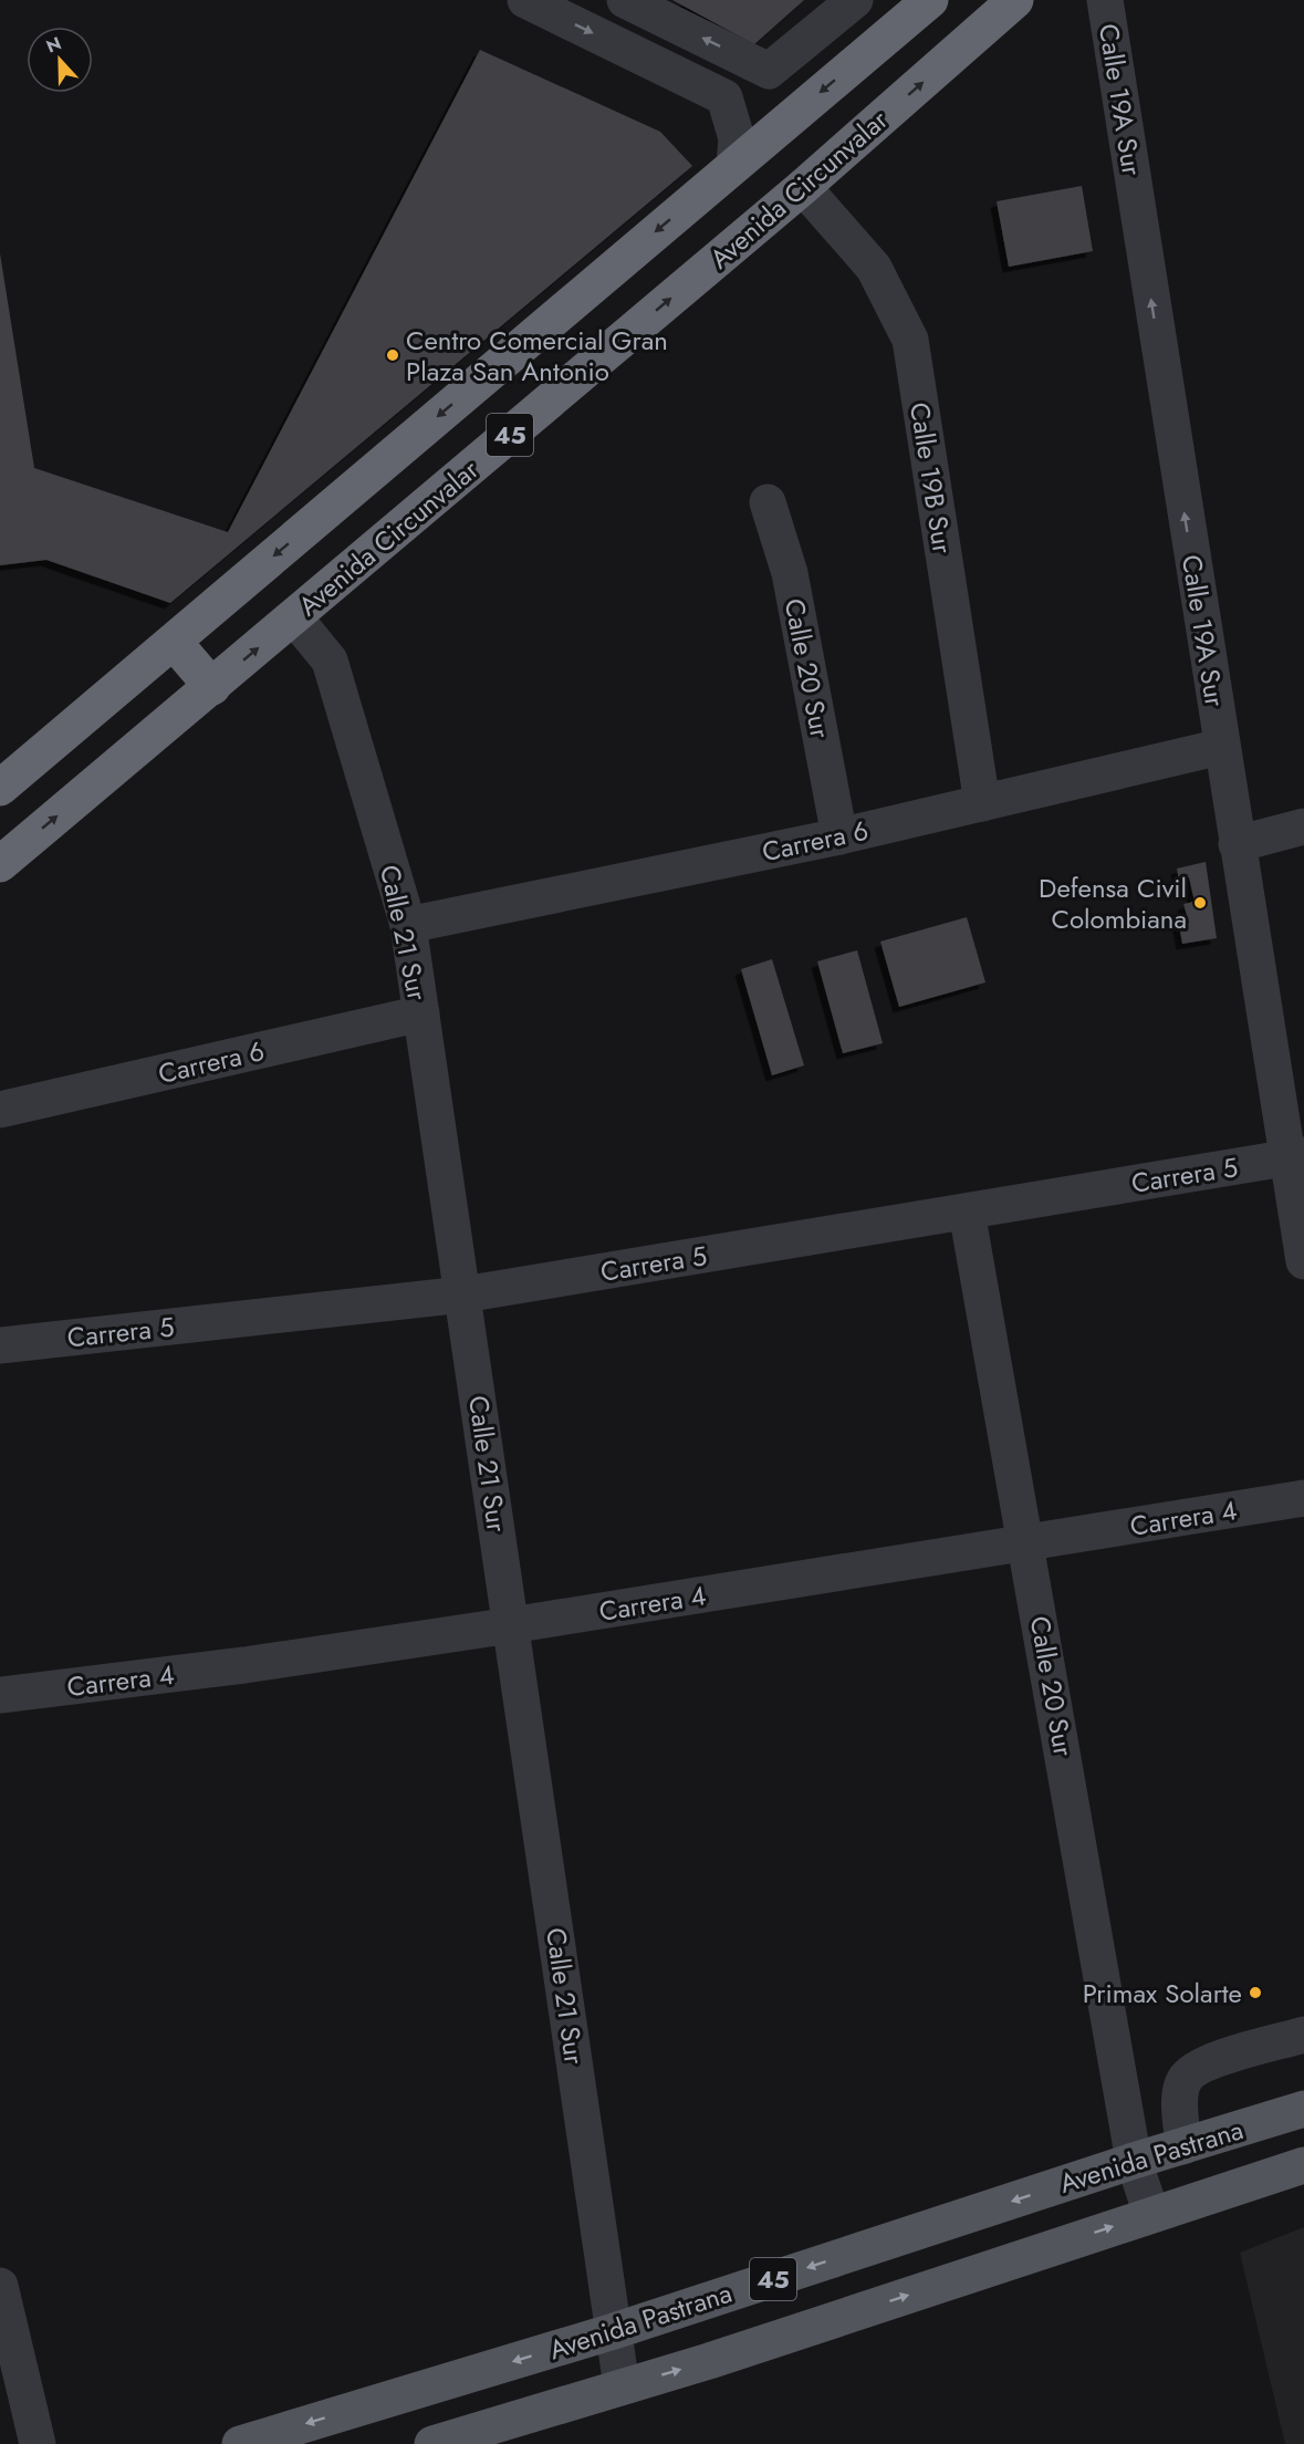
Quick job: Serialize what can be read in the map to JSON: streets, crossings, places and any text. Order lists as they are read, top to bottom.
{
  "streets": {
    "highway": ["Avenida Circunvalar", "45"],
    "main road": ["Avenida Pastrana"],
    "street": [
      "Calle 19A Sur",
      "Calle 19B Sur",
      "Calle 20 Sur",
      "Carrera 6",
      "Calle 21 Sur",
      "Carrera 5",
      "Carrera 4"
    ]
  },
  "crossings": [
    ["Calle 19A Sur", "Carrera 6"],
    ["Calle 19A Sur", "Carrera 5"],
    ["Avenida Circunvalar", "Calle 19B Sur"],
    ["Avenida Circunvalar", "Calle 21 Sur"],
    ["Calle 19B Sur", "Carrera 6"],
    ["Calle 20 Sur", "Carrera 6"],
    ["Calle 20 Sur", "Carrera 5"],
    ["Calle 20 Sur", "Carrera 4"],
    ["Calle 20 Sur", "Avenida Pastrana"],
    ["Carrera 6", "Calle 21 Sur"],
    ["Calle 21 Sur", "Carrera 5"],
    ["Calle 21 Sur", "Carrera 4"],
    ["Calle 21 Sur", "Avenida Pastrana"]
  ],
  "one_way": ["Calle 19A Sur"],
  "places": ["Centro Comercial Gran Plaza San Antonio", "Defensa Civil Colombiana", "Primax Solarte"],
  "north": "top"
}
